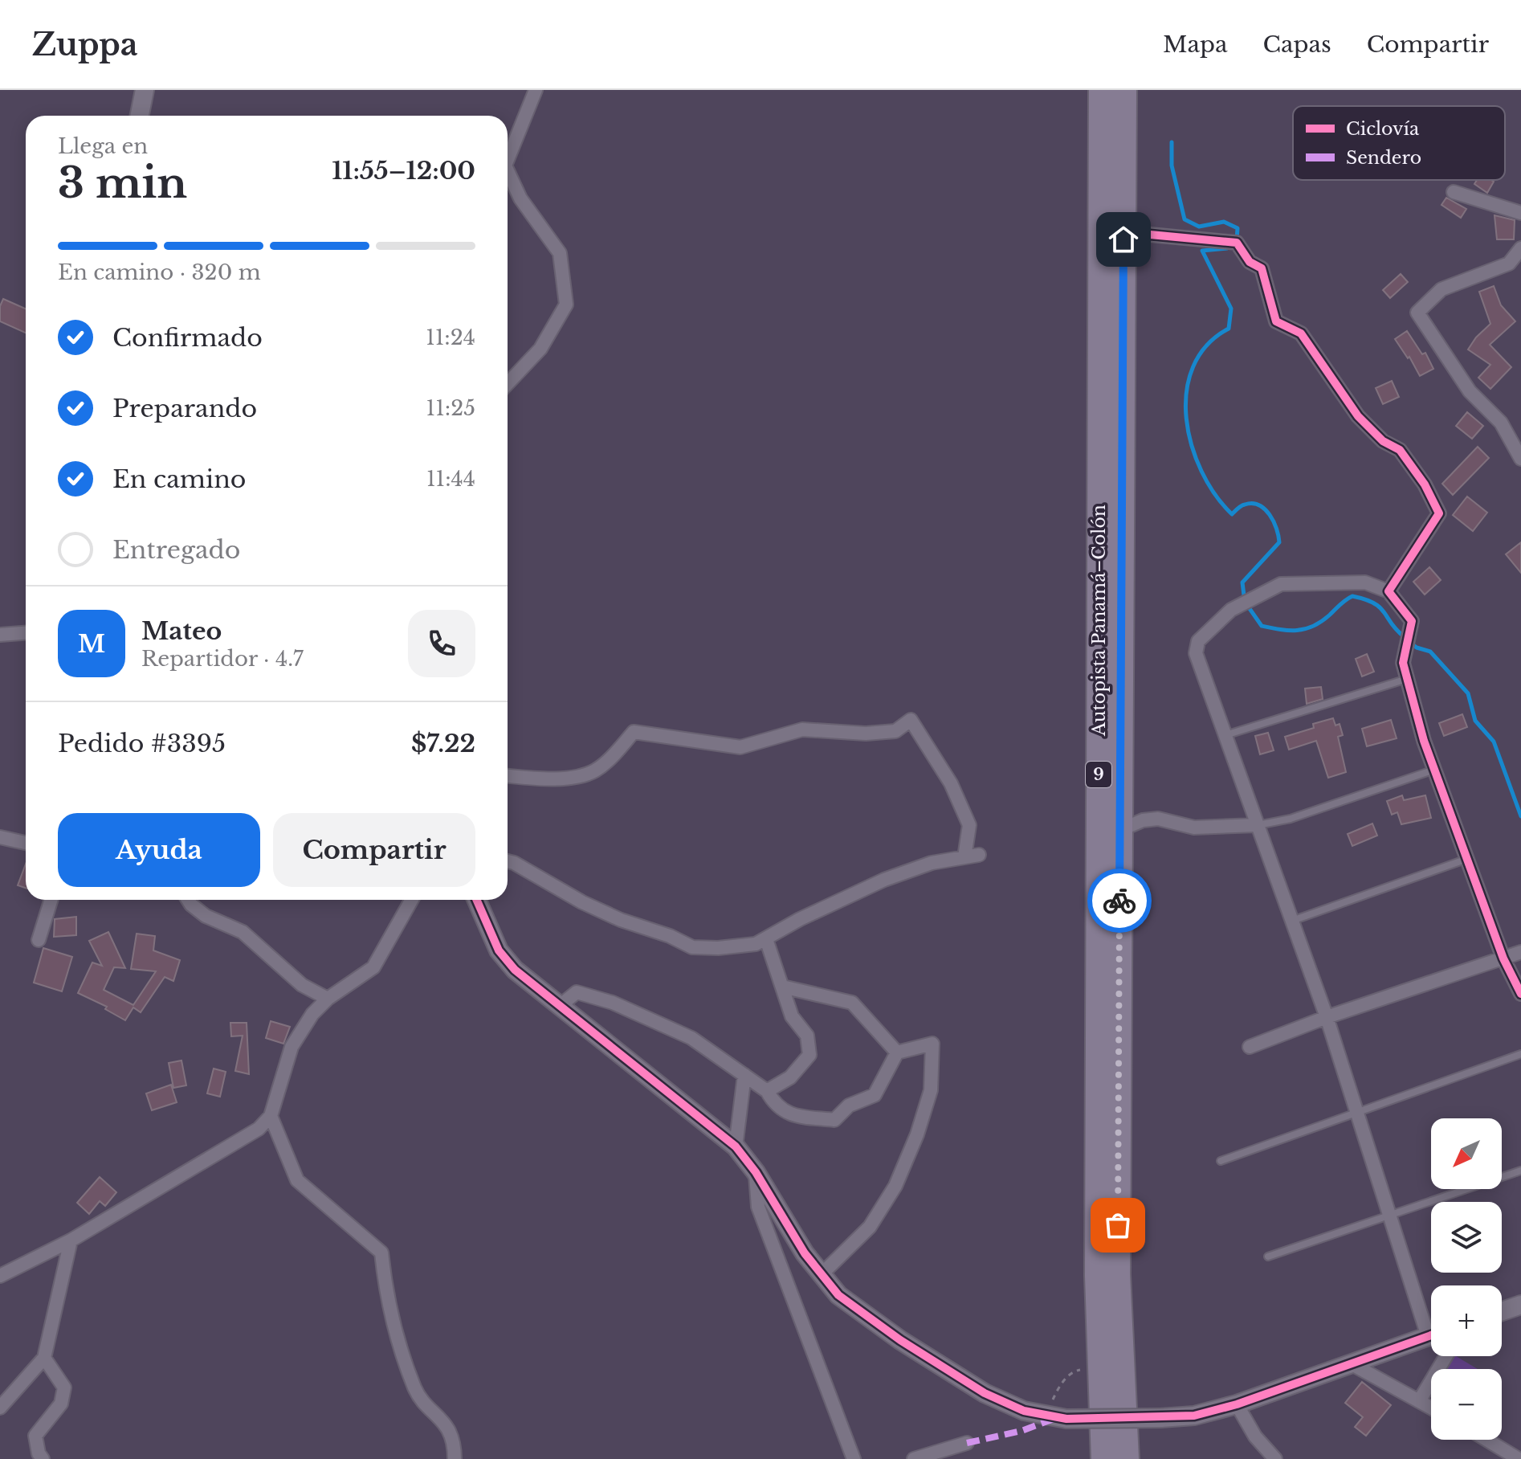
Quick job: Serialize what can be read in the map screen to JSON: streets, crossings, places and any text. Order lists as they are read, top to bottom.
{
  "streets": {
    "highway": ["Autopista Panamá–Colón", "9"]
  },
  "legend": ["Ciclovía", "Sendero"],
  "north": "bottom left",
  "page": {
    "header": "Zuppa",
    "nav": ["Mapa", "Capas", "Compartir"],
    "heading": ["3 min", "Llega en", "11:55–12:00"],
    "panel": [
      "Mateo",
      "Repartidor · 4.7",
      "Pedido #3395",
      "$7.22"
    ],
    "bar": "En camino · 320 m",
    "list": [
      ["Confirmado", "11:24"],
      ["Preparando", "11:25"],
      ["En camino", "11:44"],
      "Entregado"
    ],
    "round": "M",
    "buttons": ["Ayuda", "Compartir"],
    "map_buttons": ["+", "−"]
  }
}
